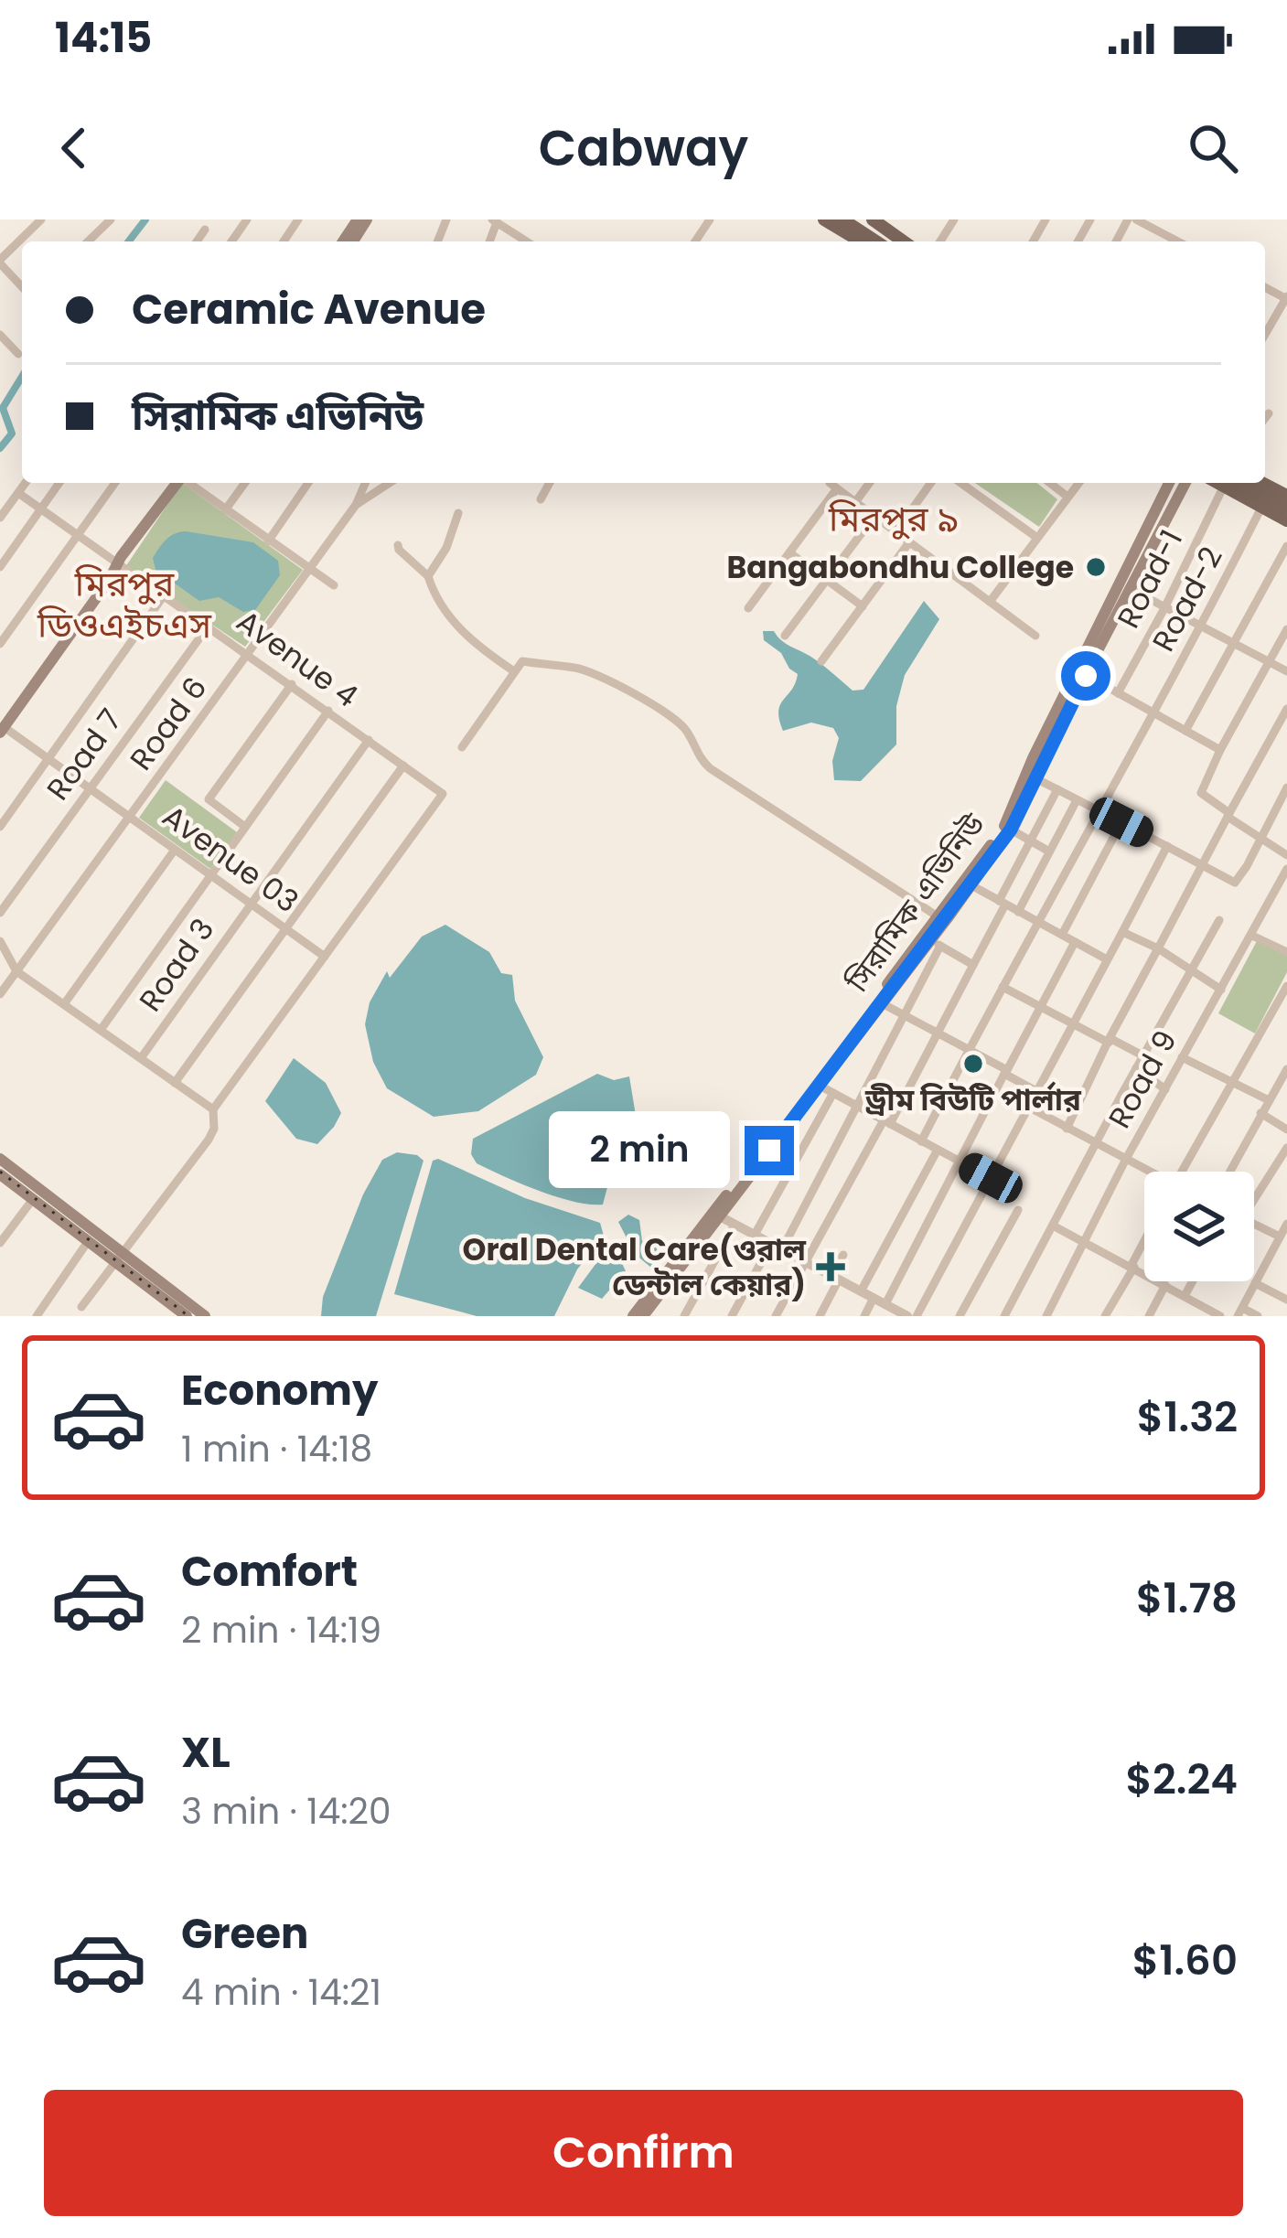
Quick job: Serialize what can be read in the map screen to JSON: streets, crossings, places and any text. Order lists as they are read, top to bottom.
{
  "streets": {
    "main road": ["সিরামিক এভিনিউ"],
    "street": [
      "Road-1",
      "Road-2",
      "Avenue 4",
      "Road 6",
      "Road 7",
      "Avenue 03",
      "Road 3",
      "Road 9"
    ]
  },
  "crossings": [
    ["Avenue 4", "Road 6"],
    ["Avenue 4", "Road 7"],
    ["Avenue 4", "Avenue 03"],
    ["Avenue 4", "Road 3"],
    ["Road 6", "Avenue 03"],
    ["Road 7", "Avenue 03"],
    ["Avenue 03", "Road 3"]
  ],
  "districts": ["মিরপুর ৯", "মিরপুর ডিওএইচএস"],
  "places": {
    "other": ["Bangabondhu College", "ড্রীম বিউটি পার্লার"],
    "health": ["Oral Dental Care(ওরাল ডেন্টাল কেয়ার)"]
  },
  "page": {
    "status": "14:15",
    "header": "Cabway",
    "banner": ["Ceramic Avenue", "সিরামিক এভিনিউ"],
    "bubble": "2 min",
    "list": [
      {
        "name": "Economy",
        "note": "1 min · 14:18",
        "value": "$1.32"
      },
      {
        "name": "Comfort",
        "note": "2 min · 14:19",
        "value": "$1.78"
      },
      {
        "name": "XL",
        "note": "3 min · 14:20",
        "value": "$2.24"
      },
      {
        "name": "Green",
        "note": "4 min · 14:21",
        "value": "$1.60"
      }
    ],
    "buttons": "Confirm"
  }
}
